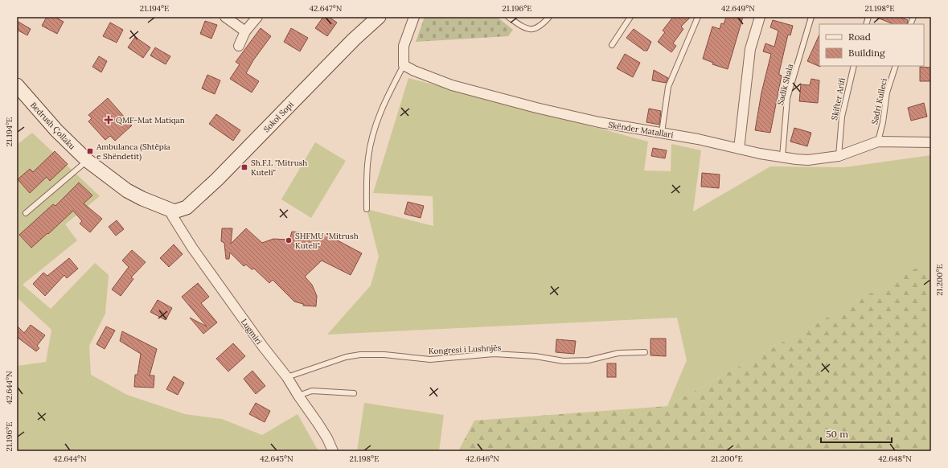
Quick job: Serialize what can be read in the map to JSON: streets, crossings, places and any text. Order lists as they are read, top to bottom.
{
  "streets": {
    "street": [
      "Sokol Sopi",
      "Bedrush Çollaku",
      "Skënder Matallari",
      "Lugmiri"
    ],
    "lane": [
      "Sadik Shala",
      "Skifter Arifi",
      "Sadri Kulleci",
      "Kongresi i Lushnjës"
    ]
  },
  "crossings": [
    ["Sadik Shala", "Skënder Matallari"],
    ["Skifter Arifi", "Skënder Matallari"],
    ["Sadri Kulleci", "Skënder Matallari"],
    ["Sokol Sopi", "Bedrush Çollaku"],
    ["Sokol Sopi", "Lugmiri"],
    ["Bedrush Çollaku", "Lugmiri"],
    ["Lugmiri", "Kongresi i Lushnjës"]
  ],
  "places": {
    "health": ["QMF-Mat Matiqan"],
    "transit": ["Ambulanca (Shtëpia e Shëndetit)", "Sh.F.L \"Mitrush Kuteli\""],
    "other": ["SHFMU \"Mitrush Kuteli\""]
  },
  "legend": ["Road", "Building"],
  "scale_bar": "50 m",
  "coordinates": [
    "21.194°E",
    "42.647°N",
    "21.196°E",
    "42.649°N",
    "21.198°E",
    "21.200°E",
    "42.644°N",
    "42.645°N",
    "42.646°N",
    "42.648°N"
  ]
}
